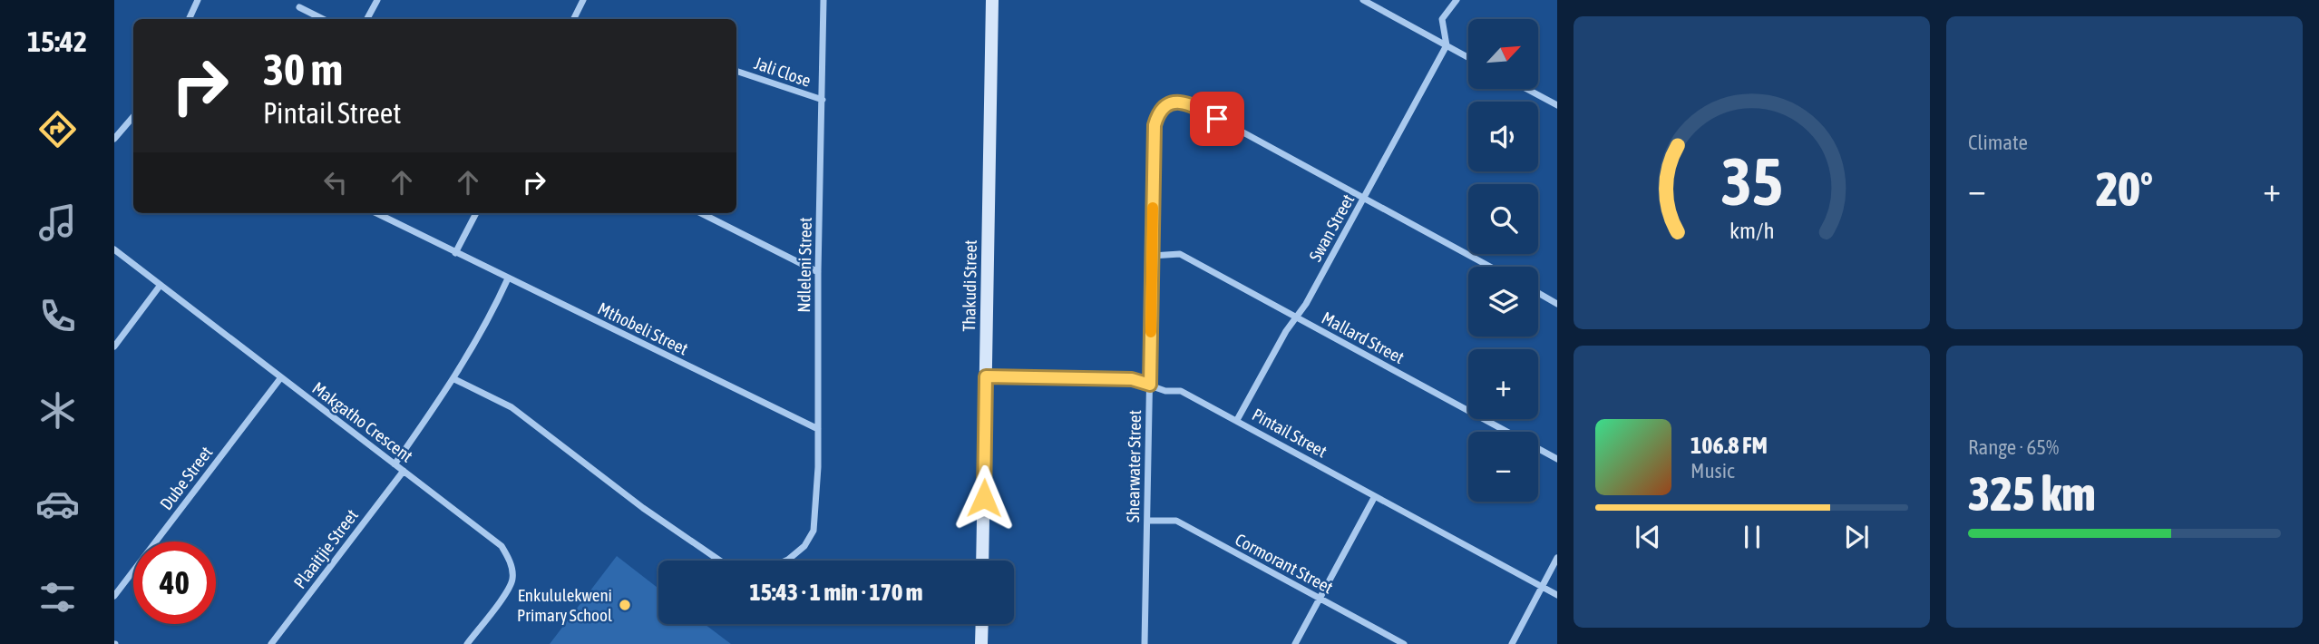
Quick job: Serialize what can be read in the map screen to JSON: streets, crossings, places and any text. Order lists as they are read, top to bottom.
{
  "streets": {
    "street": [
      "Jali Close",
      "Swan Street",
      "Ndleleni Street",
      "Thakudi Street",
      "Mthobeli Street",
      "Mallard Street",
      "Makgatho Crescent",
      "Pintail Street",
      "Shearwater Street",
      "Dube Street",
      "Plaaitjie Street",
      "Cormorant Street"
    ]
  },
  "crossings": [
    ["Jali Close", "Ndleleni Street"],
    ["Swan Street", "Mallard Street"],
    ["Swan Street", "Pintail Street"],
    ["Swan Street", "Shearwater Street"],
    ["Ndleleni Street", "Mthobeli Street"],
    ["Thakudi Street", "Pintail Street"],
    ["Mallard Street", "Shearwater Street"],
    ["Makgatho Crescent", "Dube Street"],
    ["Makgatho Crescent", "Plaaitjie Street"],
    ["Pintail Street", "Shearwater Street"],
    ["Shearwater Street", "Cormorant Street"]
  ],
  "places": ["Enkululekweni Primary School"],
  "north": "top right",
  "page": {
    "tabs": "15:42",
    "tile": [
      "Climate",
      ["Range · 65%", "325 km"]
    ],
    "map_buttons": ["+", "−"],
    "turn": ["30 m", "Pintail Street"],
    "heat": ["−", "20°", "+"],
    "song": ["106.8 FM", "Music"],
    "limit": "40",
    "trip": "15:43 · 1 min · 170 m",
    "gauge": ["35", "km/h"]
  }
}
